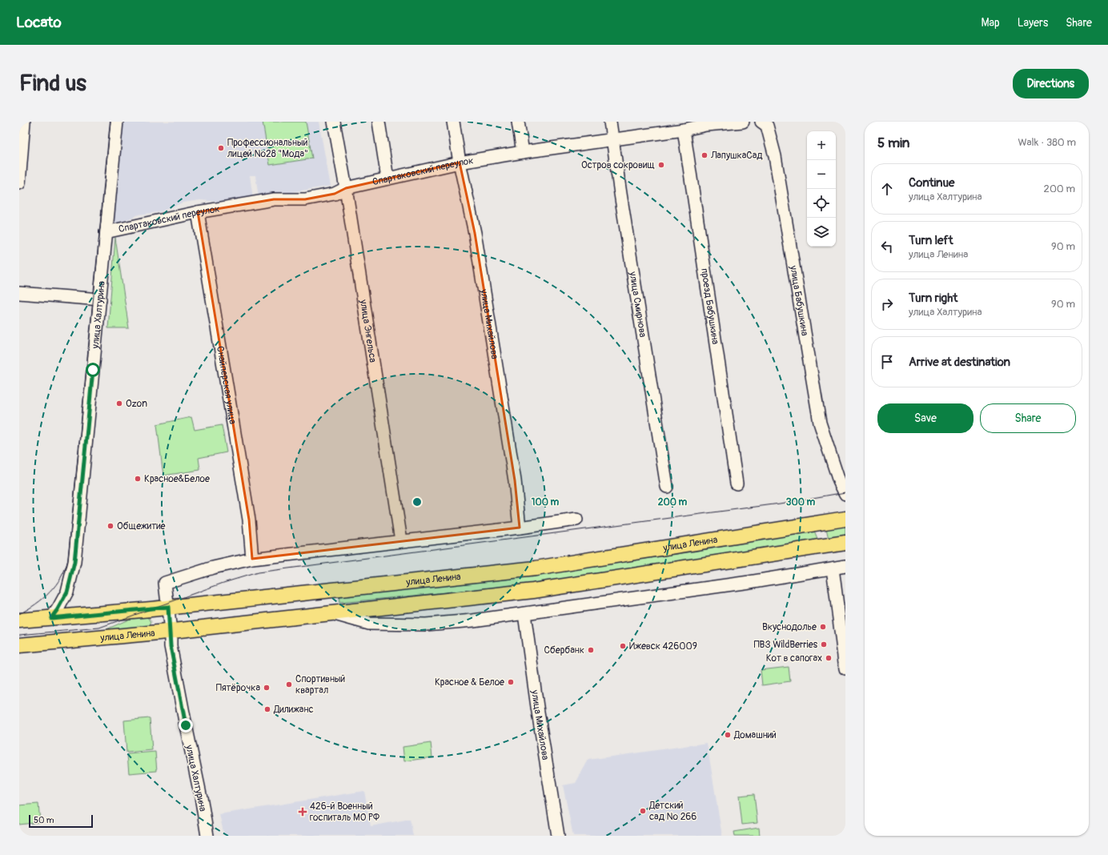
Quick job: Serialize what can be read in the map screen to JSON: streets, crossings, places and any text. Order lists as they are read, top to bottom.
{
  "streets": {
    "main road": ["улица Ленина"],
    "street": [
      "Спартаковский переулок",
      "улица Бабушкина",
      "улица Смирнова",
      "проезд Бабушкина",
      "улица Халтурина",
      "улица Михайлова",
      "улица Энгельса",
      "Снайперская улица"
    ]
  },
  "crossings": [
    ["Спартаковский переулок", "улица Смирнова"],
    ["Спартаковский переулок", "проезд Бабушкина"],
    ["Спартаковский переулок", "улица Халтурина"],
    ["Спартаковский переулок", "улица Михайлова"],
    ["Спартаковский переулок", "улица Энгельса"],
    ["Спартаковский переулок", "Снайперская улица"],
    ["улица Халтурина", "Снайперская улица"],
    ["улица Халтурина", "улица Ленина"]
  ],
  "places": {
    "other": [
      "Профессиональный лицей №28 \"Мода\"",
      "ЛапушкаСад",
      "Остров сокровищ",
      "Ozon",
      "Красное&Белое",
      "Общежитие",
      "Вкуснодолье",
      "ПВЗ WildBerries",
      "Ижевск 426009",
      "Сбербанк",
      "Кот в сапогах",
      "Красное & Белое",
      "Спортивный квартал",
      "Пятёрочка",
      "Дилижанс",
      "Домашний",
      "Детский сад № 266"
    ],
    "health": ["426-й Военный госпиталь МО РФ"]
  },
  "scale_bar": "50 m",
  "page": {
    "header": "Locato",
    "nav": ["Map", "Layers", "Share"],
    "buttons": [
      "Directions",
      ["Save", "Share"]
    ],
    "title": "Find us",
    "heading": ["5 min", "Walk · 380 m"],
    "map_buttons": ["+", "−"],
    "list": [
      ["Continue", "улица Халтурина", "200 m"],
      ["Turn left", "улица Ленина", "90 m"],
      ["Turn right", "улица Халтурина", "90 m"],
      "Arrive at destination"
    ],
    "scale": "50 m"
  },
  "rings": ["100 m", "200 m", "300 m"]
}
